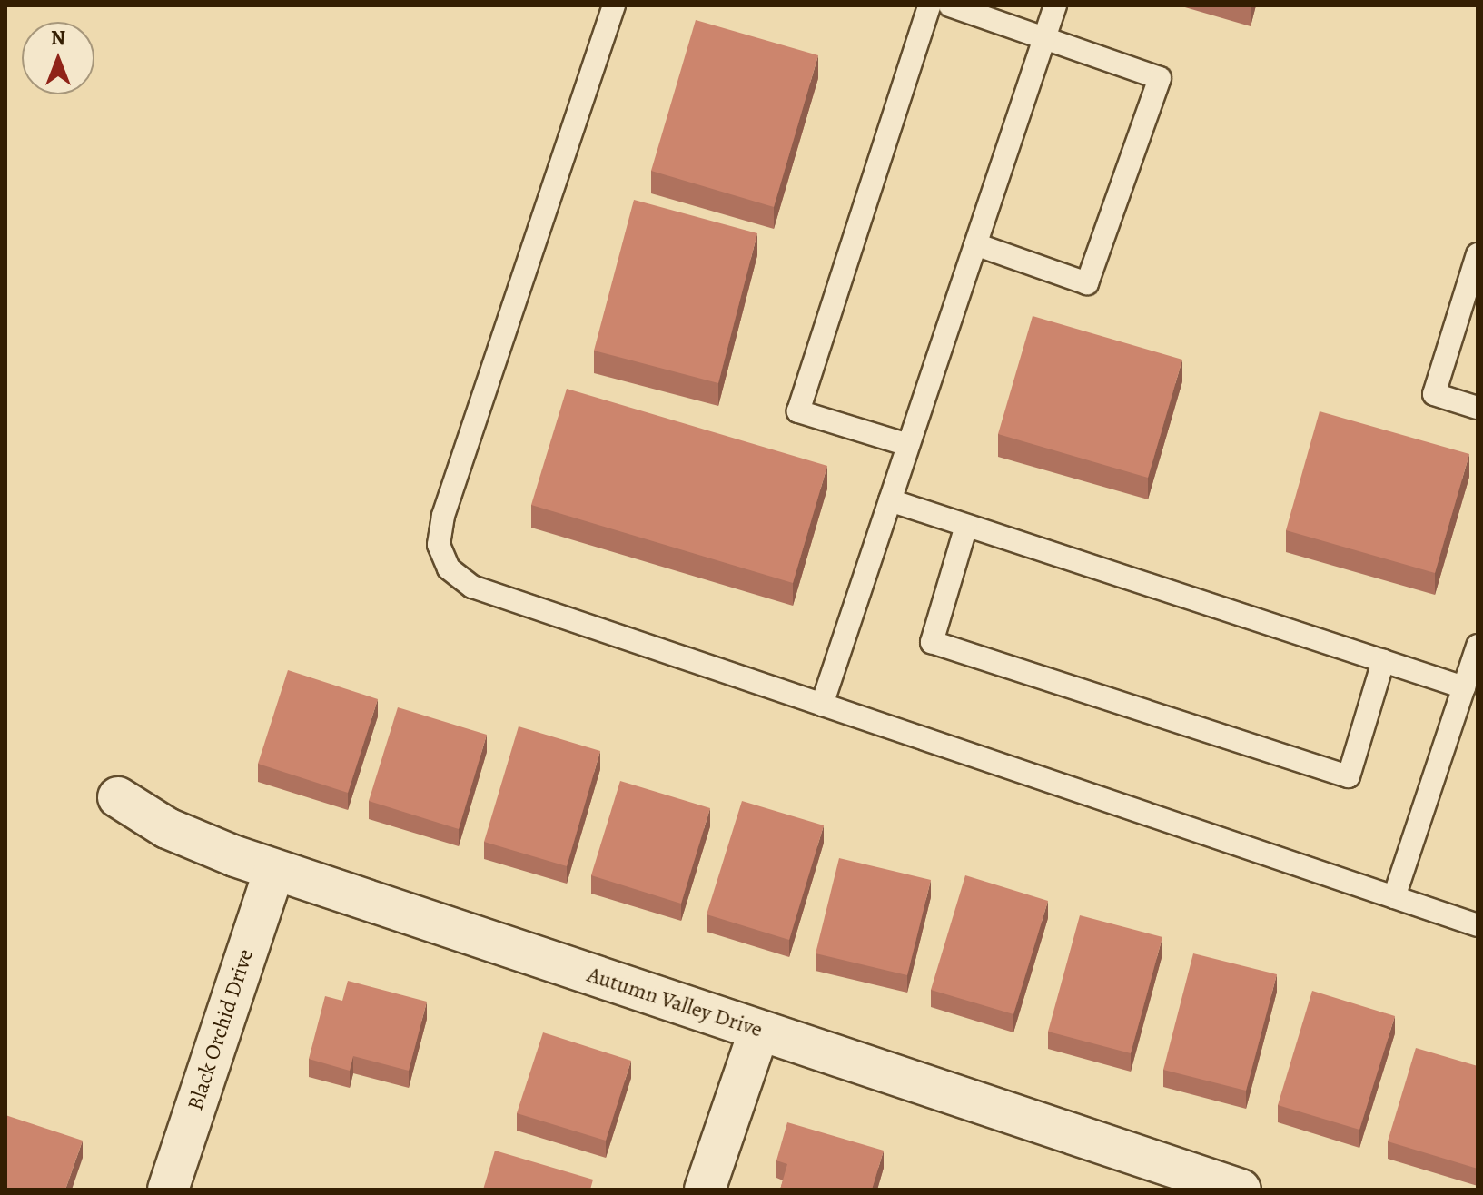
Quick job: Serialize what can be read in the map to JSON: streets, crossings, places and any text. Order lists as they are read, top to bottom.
{
  "streets": {
    "street": ["Autumn Valley Drive", "Black Orchid Drive"]
  },
  "crossings": [
    ["Autumn Valley Drive", "Black Orchid Drive"]
  ],
  "north": "top"
}
